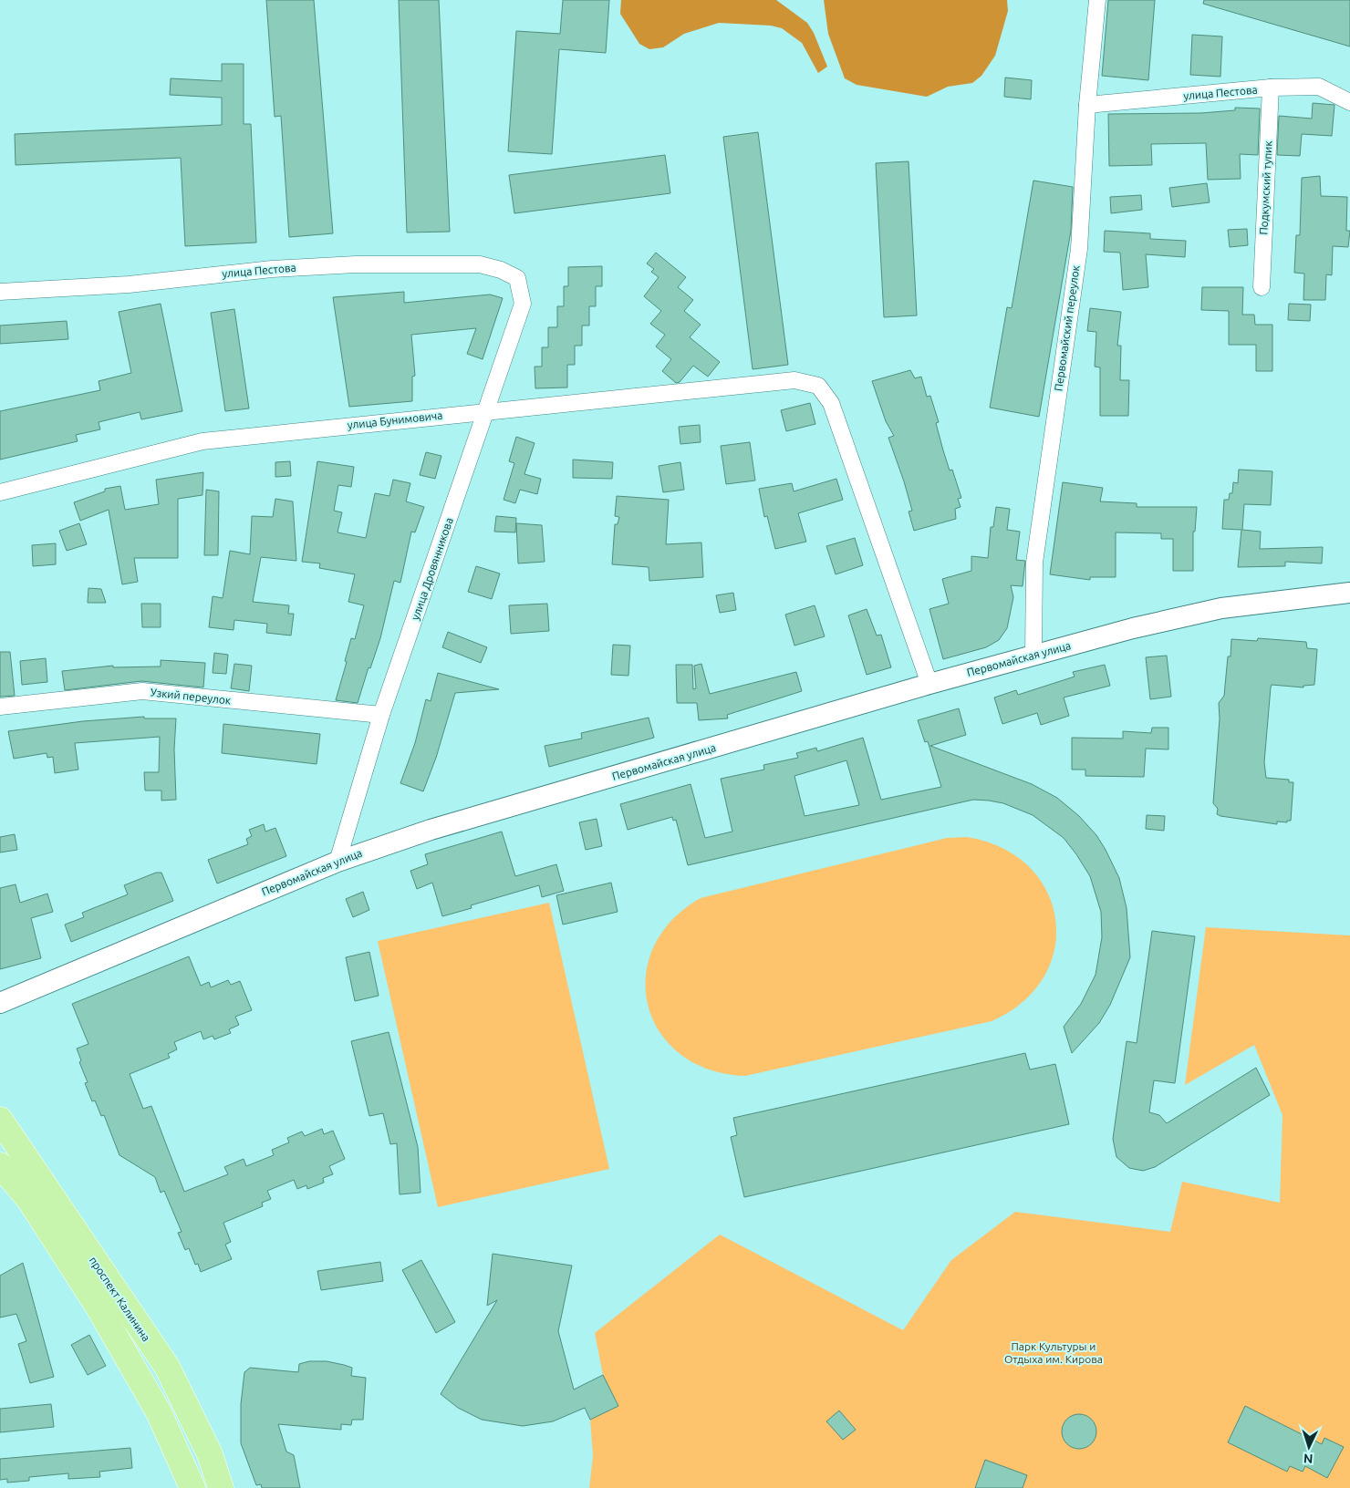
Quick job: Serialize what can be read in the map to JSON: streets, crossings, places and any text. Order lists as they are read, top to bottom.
{
  "streets": {
    "main road": ["проспект Калинина"],
    "street": [
      "улица Пестова",
      "Подкумский тупик",
      "Первомайский переулок",
      "улица Бунимовича",
      "улица Дровянникова",
      "Первомайская улица",
      "Узкий переулок"
    ]
  },
  "crossings": [
    ["улица Пестова", "Подкумский тупик"],
    ["улица Пестова", "Первомайский переулок"],
    ["улица Пестова", "улица Дровянникова"],
    ["Первомайский переулок", "Первомайская улица"],
    ["улица Бунимовича", "улица Дровянникова"],
    ["улица Бунимовича", "Первомайская улица"],
    ["улица Дровянникова", "Первомайская улица"],
    ["улица Дровянникова", "Узкий переулок"]
  ],
  "parks": ["Парк Культуры и Отдыха им. Кирова"],
  "north": "bottom"
}
